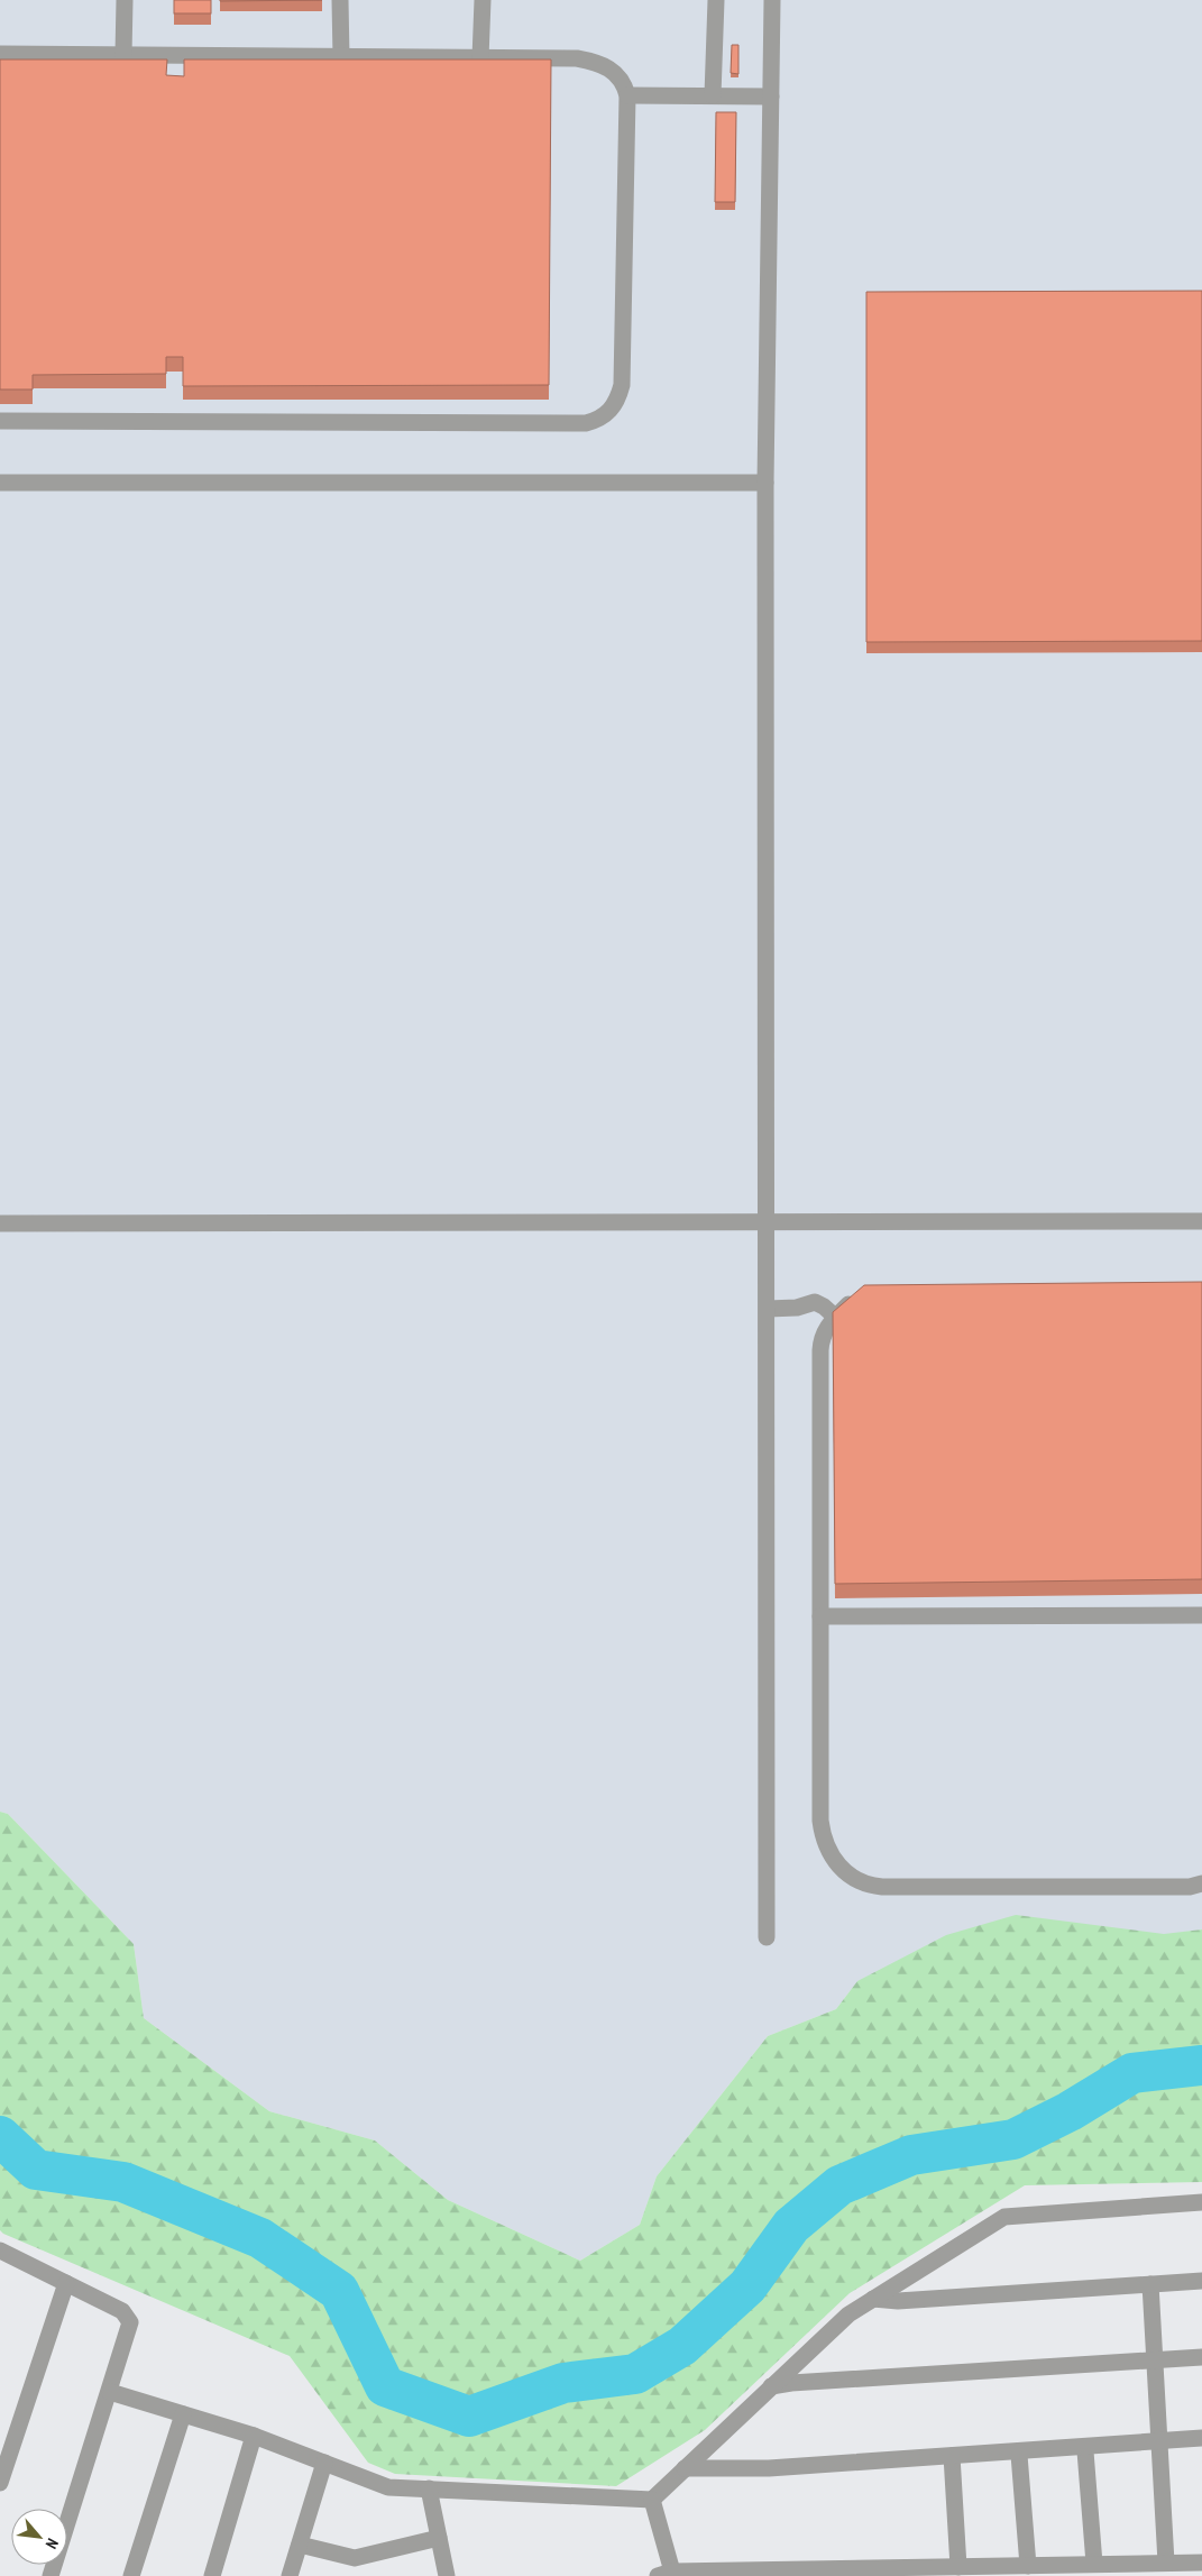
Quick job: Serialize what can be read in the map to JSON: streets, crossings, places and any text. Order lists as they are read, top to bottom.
{
  "north": "bottom right"
}
